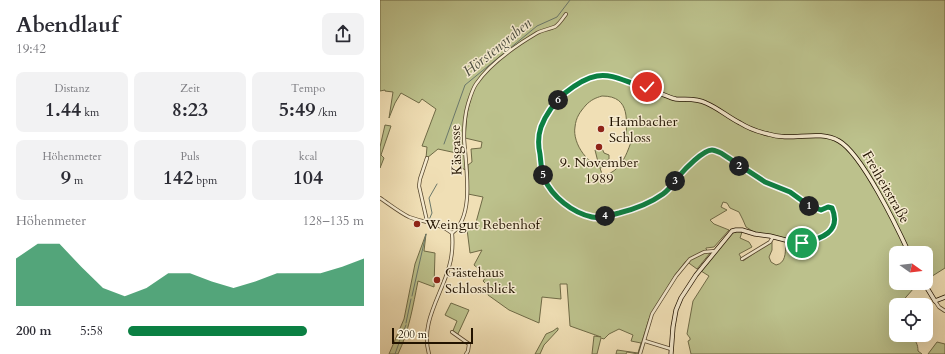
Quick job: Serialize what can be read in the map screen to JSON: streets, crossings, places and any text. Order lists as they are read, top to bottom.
{
  "streets": {
    "street": ["Käsgasse", "Freiheitstraße"]
  },
  "water": ["Hörstengraben"],
  "places": [
    "Hambacher Schloss",
    "9. November 1989",
    "Weingut Rebenhof",
    "Gästehaus Schlossblick"
  ],
  "scale_bar": "200 m",
  "north": "right",
  "page": {
    "heading": ["Abendlauf", "19:42"],
    "stats": [
      ["Distanz", "1.44 km"],
      ["Zeit", "8:23"],
      ["Tempo", "5:49 /km"],
      ["Höhenmeter", "9 m"],
      ["Puls", "142 bpm"],
      ["kcal", "104"]
    ],
    "pins": [
      "6",
      "2",
      "5",
      "3",
      "1",
      "4"
    ],
    "chart": ["Höhenmeter", "128–135 m"],
    "list": [
      {
        "name": "200 m",
        "note": "5:58"
      }
    ],
    "scale": "200 m"
  }
}
